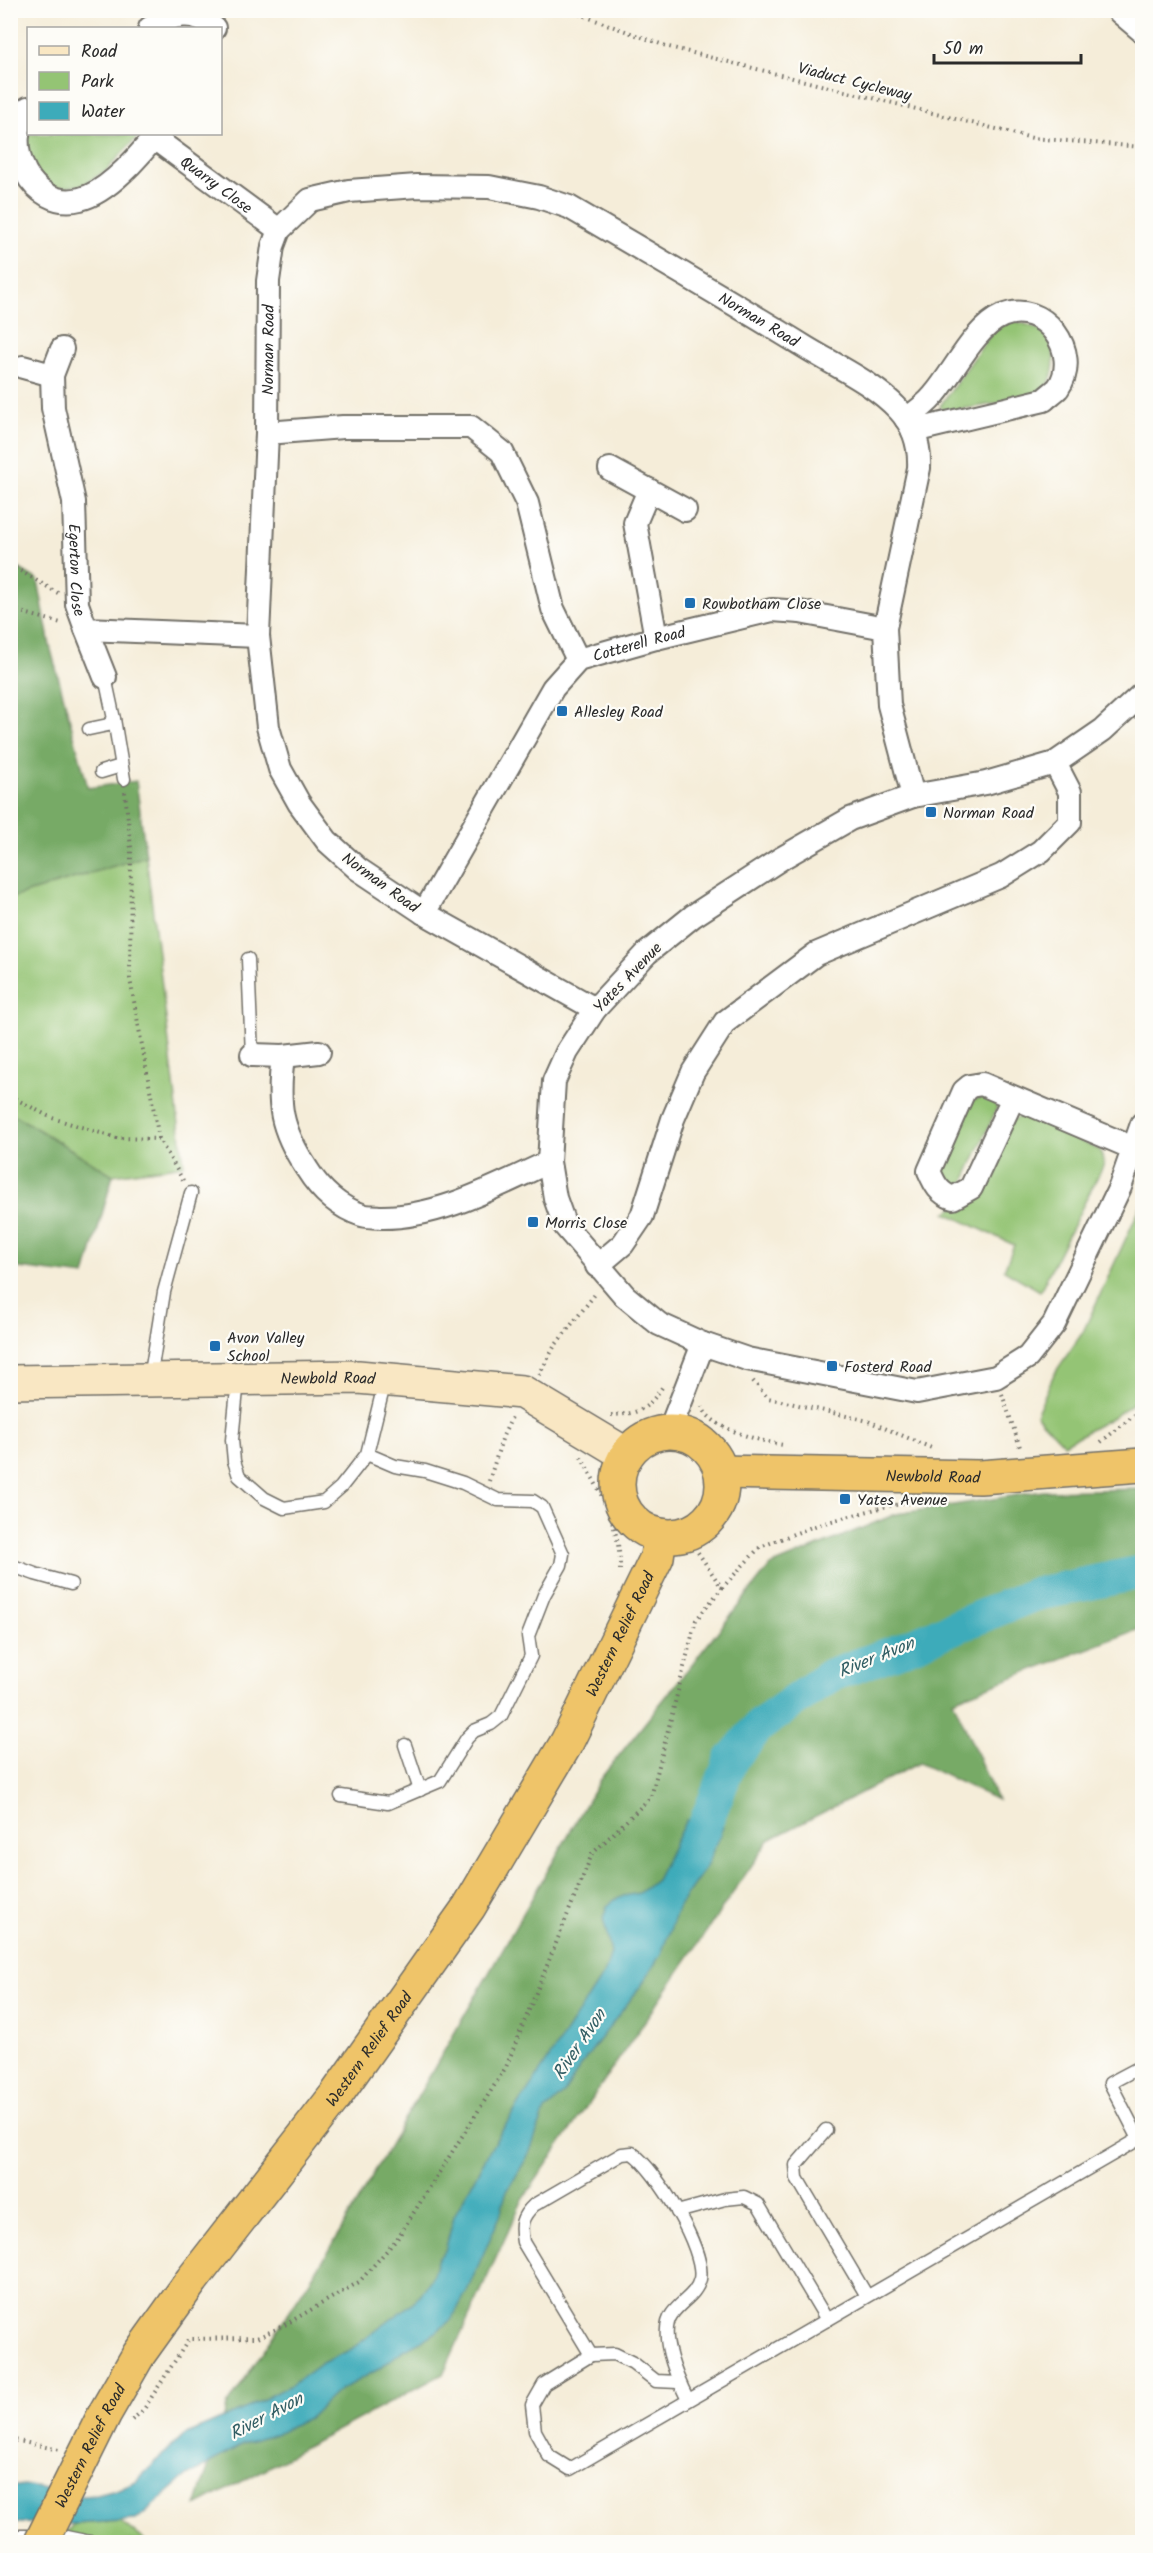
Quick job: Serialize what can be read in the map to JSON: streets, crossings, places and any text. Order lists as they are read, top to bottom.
{
  "streets": {
    "highway": ["Newbold Road", "Western Relief Road"],
    "street": [
      "Quarry Close",
      "Norman Road",
      "Egerton Close",
      "Cotterell Road",
      "Yates Avenue"
    ],
    "path": ["Viaduct Cycleway"]
  },
  "crossings": [
    ["Quarry Close", "Norman Road"],
    ["Norman Road", "Egerton Close"],
    ["Norman Road", "Cotterell Road"],
    ["Norman Road", "Yates Avenue"],
    ["Newbold Road", "Western Relief Road"]
  ],
  "water": ["River Avon"],
  "places": {
    "transit": [
      "Rowbotham Close",
      "Allesley Road",
      "Norman Road",
      "Morris Close",
      "Avon Valley School",
      "Fosterd Road",
      "Yates Avenue"
    ]
  },
  "legend": ["Road", "Park", "Water"],
  "scale_bar": "50 m"
}
